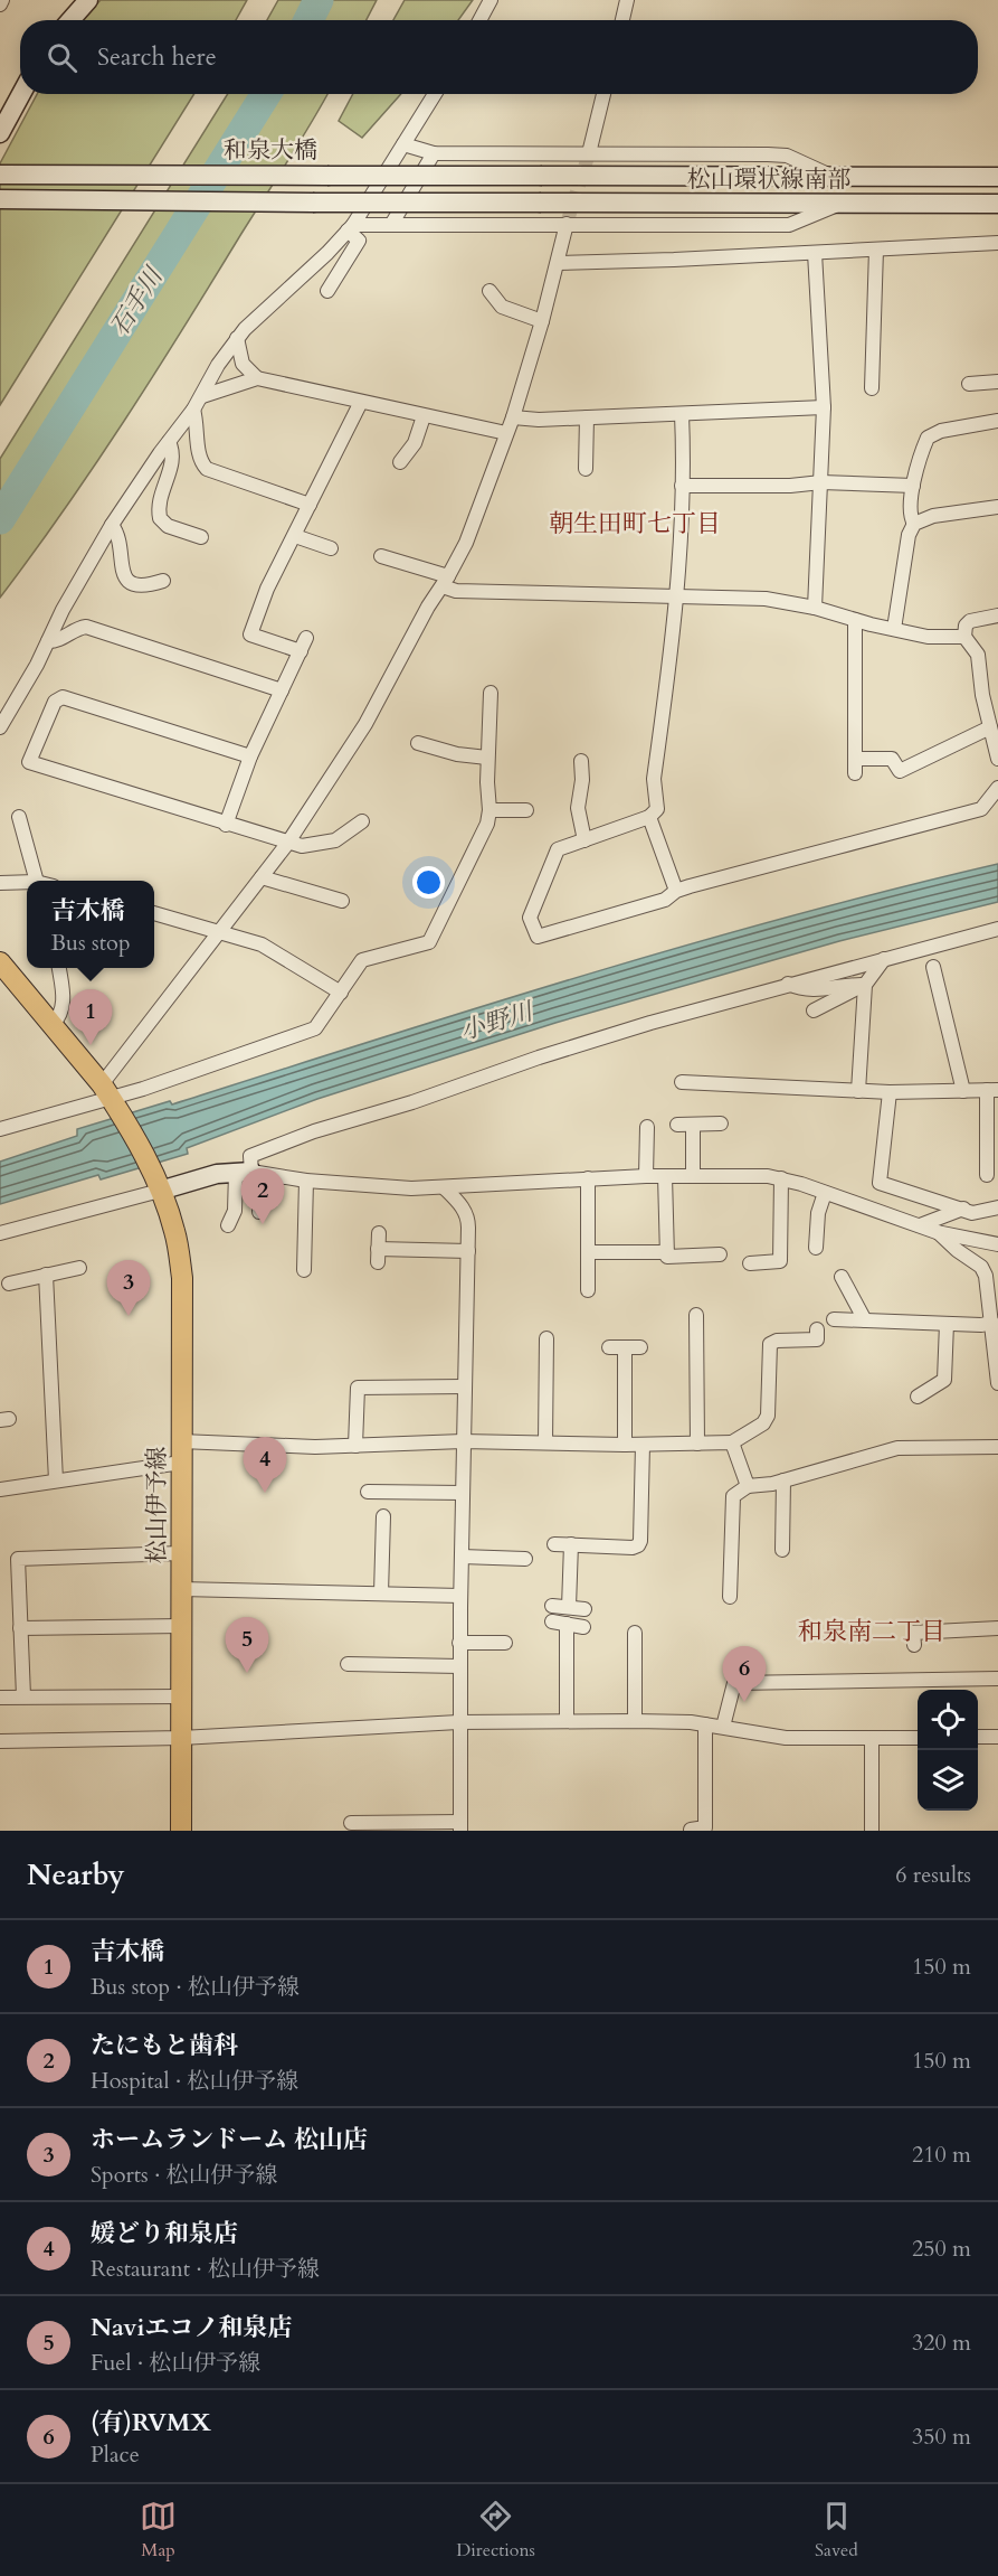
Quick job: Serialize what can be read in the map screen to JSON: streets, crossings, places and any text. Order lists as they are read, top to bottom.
{
  "streets": {
    "main road": ["松山伊予線"],
    "street": ["和泉大橋", "松山環状線南部"]
  },
  "crossings": [
    ["和泉大橋", "松山環状線南部"]
  ],
  "districts": ["朝生田町七丁目", "和泉南二丁目"],
  "water": ["石手川", "小野川"],
  "page": {
    "search": "Search here",
    "popup": ["吉木橋", "Bus stop"],
    "pins": [
      "1",
      "2",
      "3",
      "4",
      "5",
      "6"
    ],
    "heading": ["Nearby", "6 results"],
    "list": [
      {
        "mark": "1",
        "name": "吉木橋",
        "note": "Bus stop · 松山伊予線",
        "value": "150 m"
      },
      {
        "mark": "2",
        "name": "たにもと歯科",
        "note": "Hospital · 松山伊予線",
        "value": "150 m"
      },
      {
        "mark": "3",
        "name": "ホームランドーム 松山店",
        "note": "Sports · 松山伊予線",
        "value": "210 m"
      },
      {
        "mark": "4",
        "name": "媛どり和泉店",
        "note": "Restaurant · 松山伊予線",
        "value": "250 m"
      },
      {
        "mark": "5",
        "name": "Naviエコノ和泉店",
        "note": "Fuel · 松山伊予線",
        "value": "320 m"
      },
      {
        "mark": "6",
        "name": "(有)RVMX",
        "note": "Place",
        "value": "350 m"
      }
    ],
    "nav": ["Map", "Directions", "Saved"]
  }
}
